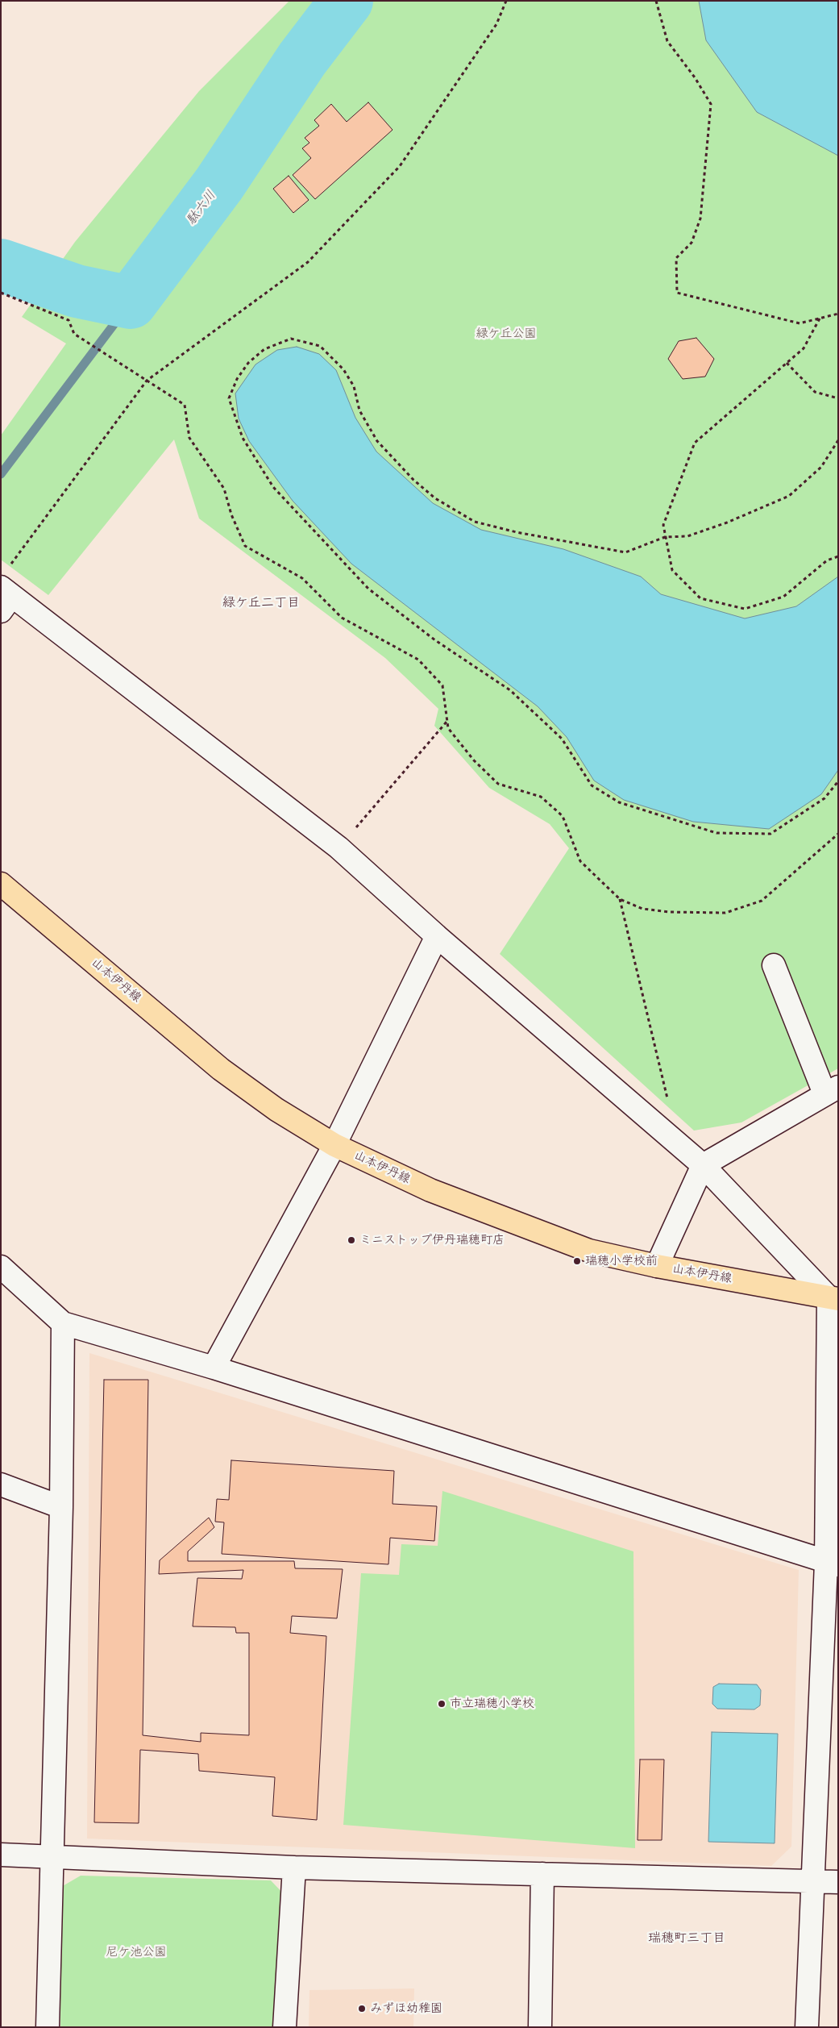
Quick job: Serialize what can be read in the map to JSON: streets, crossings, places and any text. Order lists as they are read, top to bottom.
{
  "streets": {
    "main road": ["山本伊丹線"]
  },
  "districts": ["緑ケ丘二丁目", "瑞穂町三丁目"],
  "water": ["駄六川"],
  "parks": ["緑ケ丘公園", "尼ケ池公園"],
  "places": [
    "ミニストップ伊丹瑞穂町店",
    "瑞穂小学校前",
    "市立瑞穂小学校",
    "みずほ幼稚園"
  ]
}
